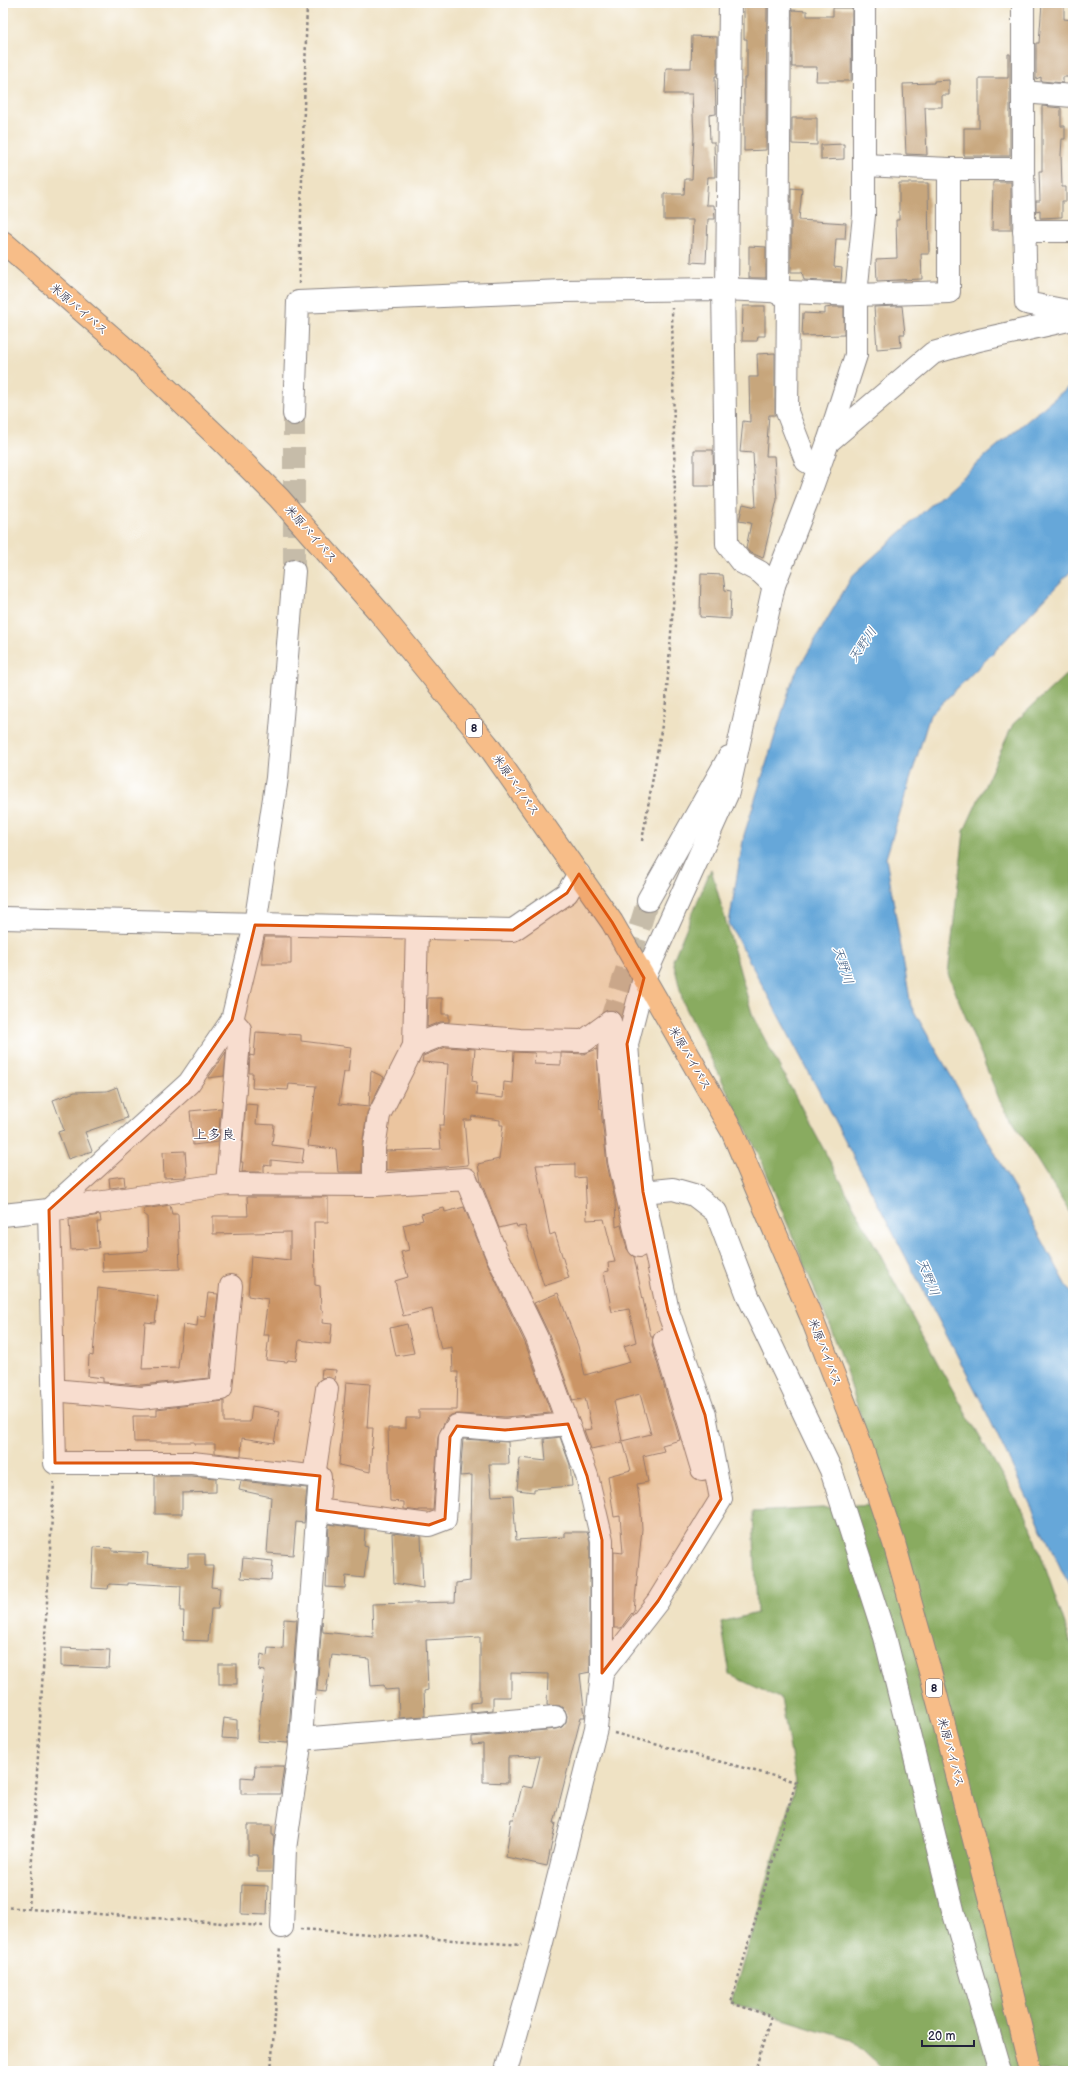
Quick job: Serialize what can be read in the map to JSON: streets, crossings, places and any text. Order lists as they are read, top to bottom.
{
  "streets": {
    "highway": ["米原バイパス", "8"]
  },
  "districts": ["上多良"],
  "water": ["天野川"],
  "scale_bar": "20 m"
}
